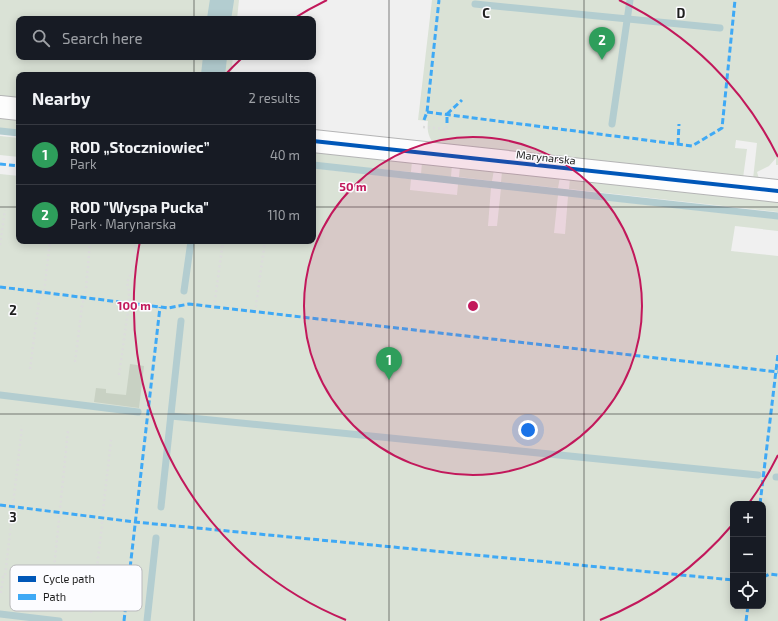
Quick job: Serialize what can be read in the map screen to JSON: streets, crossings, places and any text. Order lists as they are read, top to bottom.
{
  "streets": {
    "street": ["Marynarska"]
  },
  "legend": ["Cycle path", "Path"],
  "page": {
    "search": "Search here",
    "pins": ["2", "1"],
    "heading": ["Nearby", "2 results"],
    "list": [
      {
        "mark": "1",
        "name": "ROD „Stoczniowiec”",
        "note": "Park",
        "value": "40 m"
      },
      {
        "mark": "2",
        "name": "ROD \"Wyspa Pucka\"",
        "note": "Park · Marynarska",
        "value": "110 m"
      }
    ],
    "map_buttons": ["+", "−"]
  },
  "grid": {
    "columns": ["C", "D"],
    "rows": ["2", "3"]
  },
  "rings": ["50 m", "100 m"]
}
